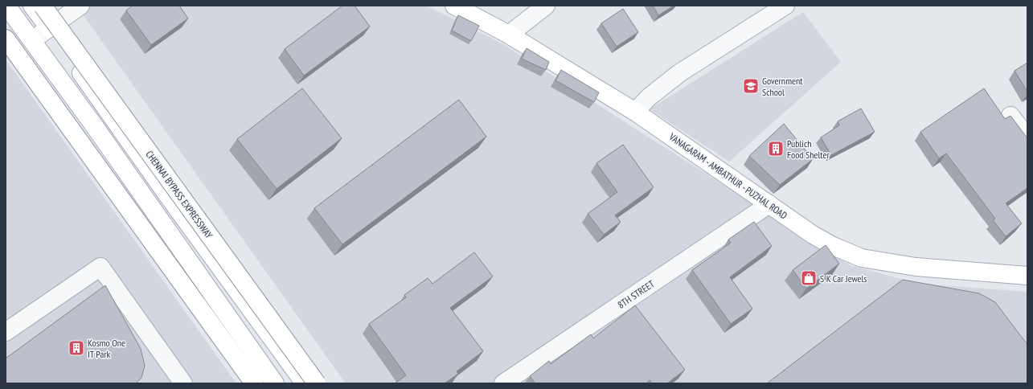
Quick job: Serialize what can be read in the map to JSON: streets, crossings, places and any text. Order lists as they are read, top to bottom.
{
  "streets": {
    "main road": ["VANAGARAM - AMBATHUR - PUZHAL ROAD", "CHENNAI BYPASS EXPRESSWAY"],
    "street": ["8TH STREET"]
  },
  "crossings": [
    ["VANAGARAM - AMBATHUR - PUZHAL ROAD", "8TH STREET"]
  ],
  "places": {
    "school or university": ["Government School"],
    "building": ["Publich Food Shelter", "Kosmo One IT Park"],
    "shop": ["S K Car Jewels"]
  }
}
